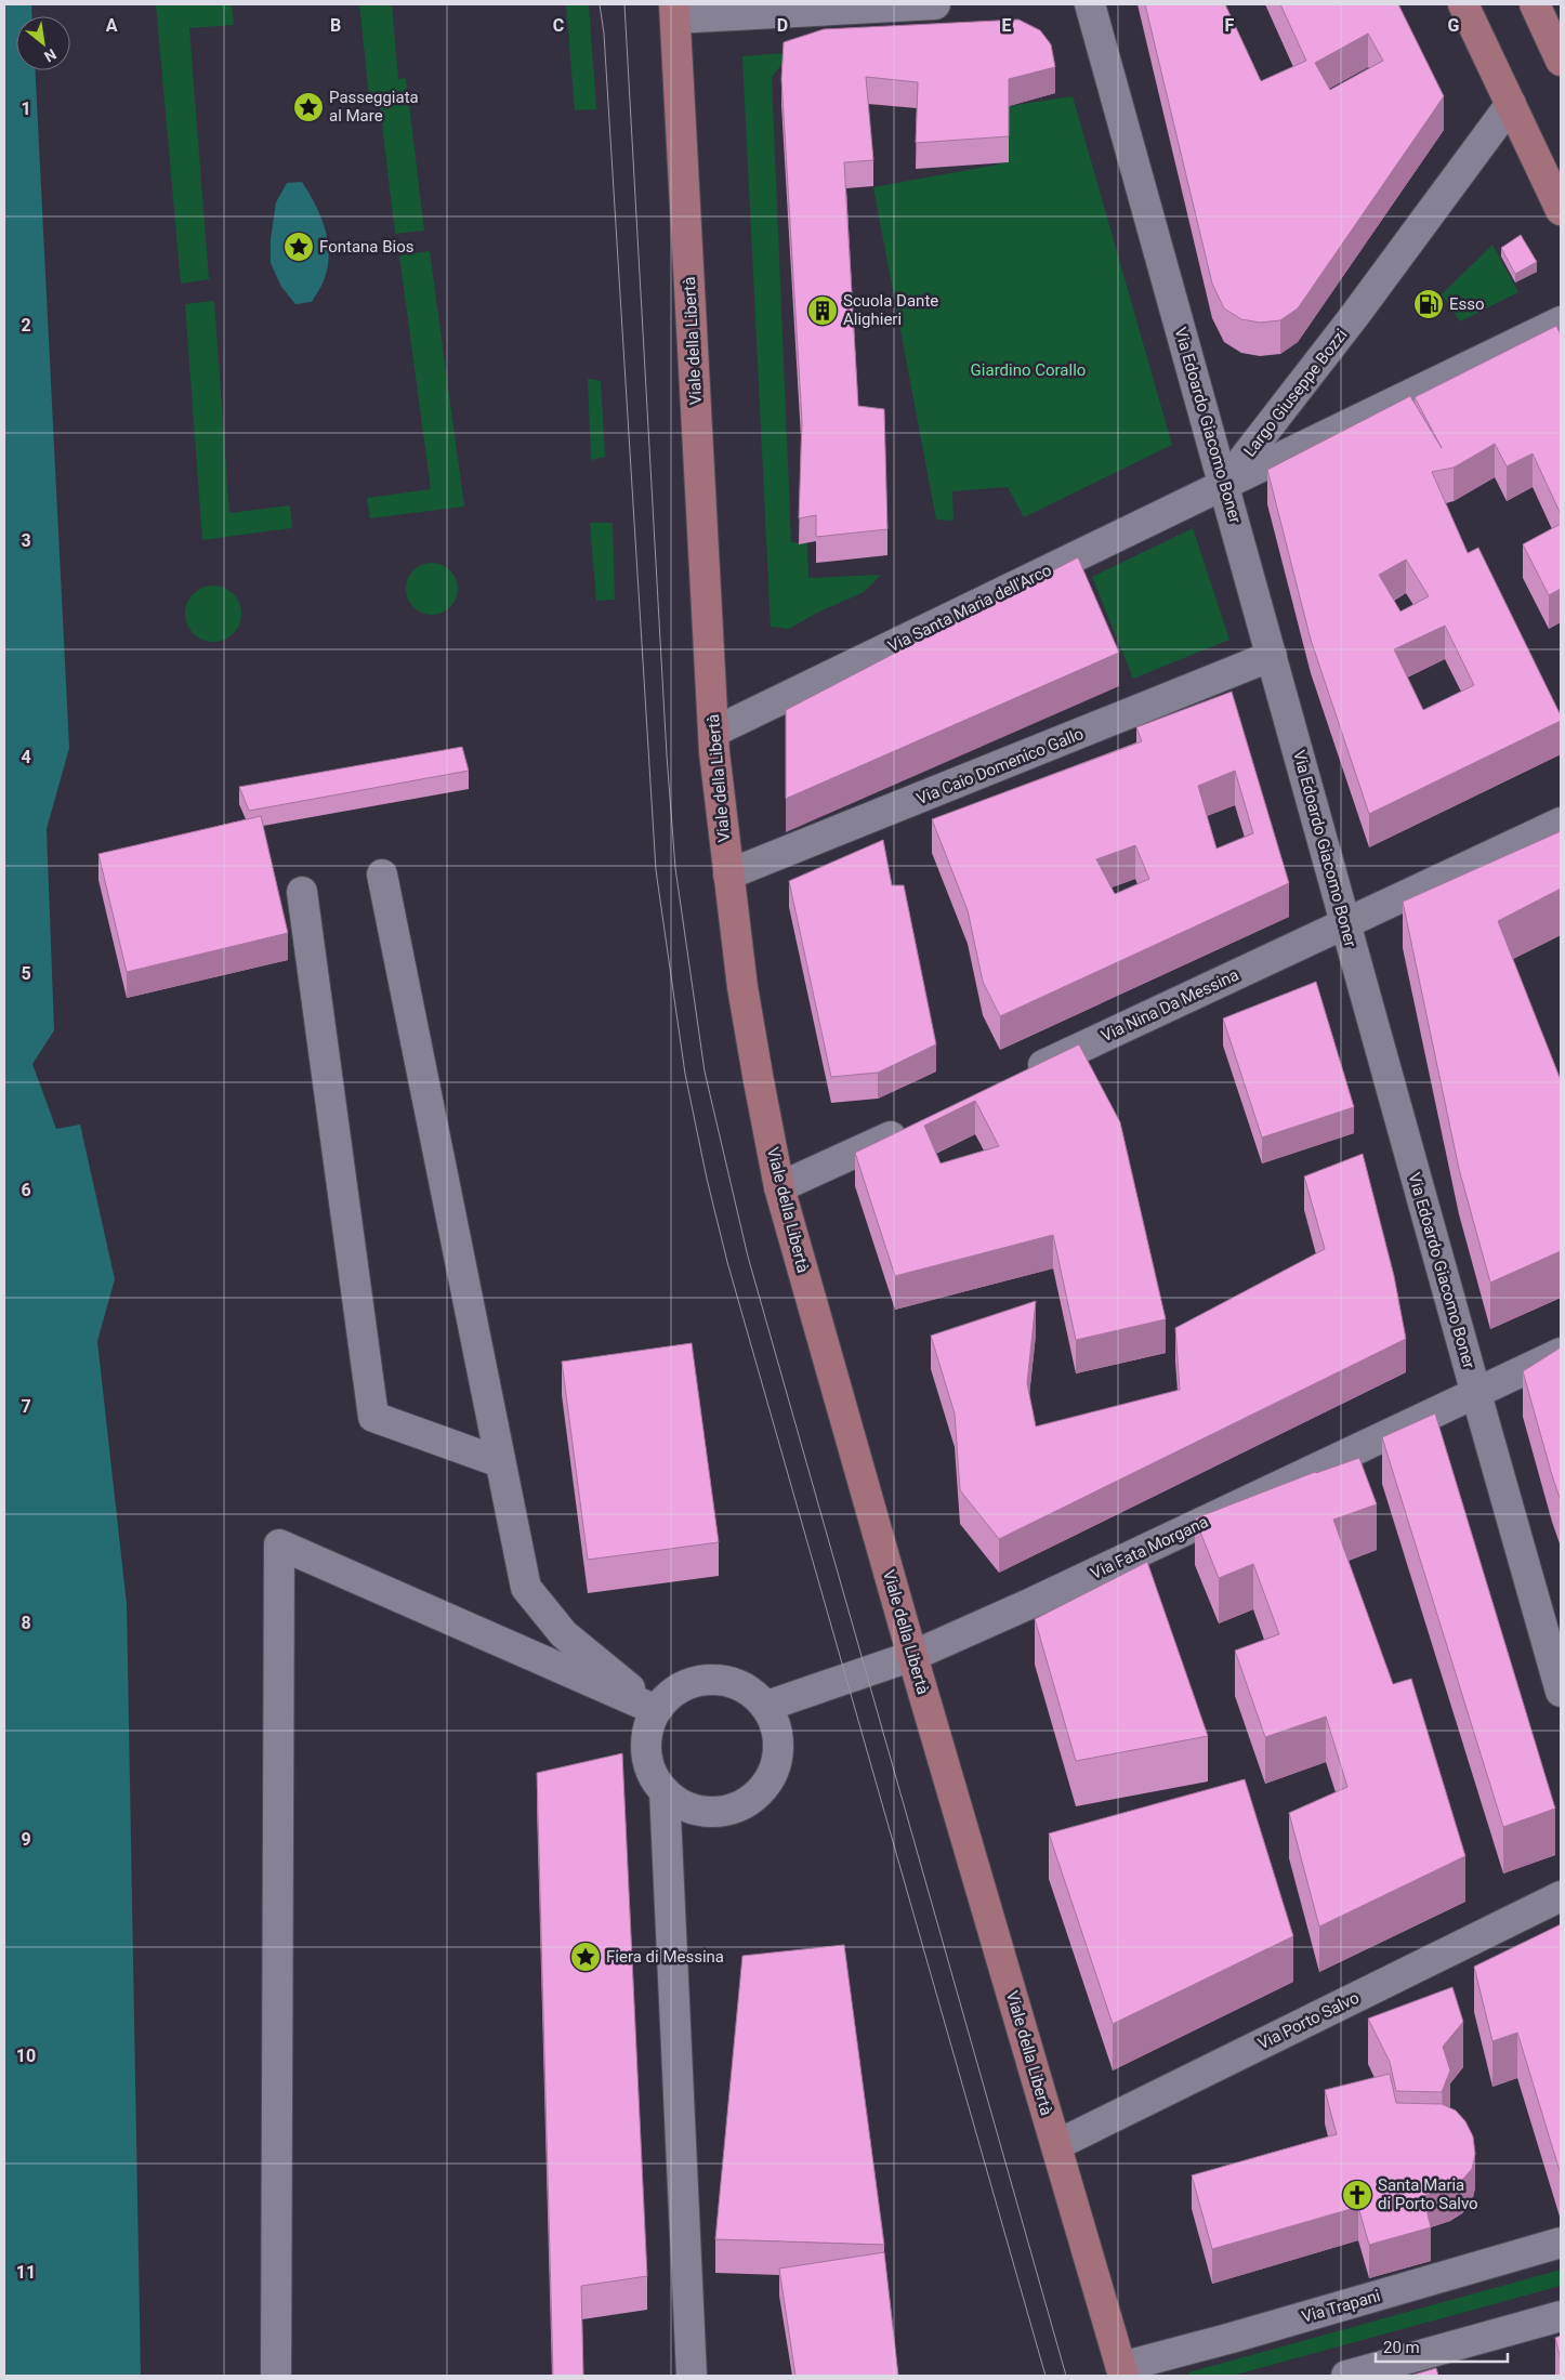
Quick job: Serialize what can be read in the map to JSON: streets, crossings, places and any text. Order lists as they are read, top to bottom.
{
  "streets": {
    "main road": ["Viale della Libertà"],
    "street": [
      "Largo Giuseppe Bozzi",
      "Via Edoardo Giacomo Boner",
      "Via Santa Maria dell'Arco",
      "Via Caio Domenico Gallo",
      "Via Nina Da Messina",
      "Via Fata Morgana",
      "Via Porto Salvo",
      "Via Trapani"
    ]
  },
  "crossings": [
    ["Viale della Libertà", "Via Santa Maria dell'Arco"],
    ["Viale della Libertà", "Via Caio Domenico Gallo"],
    ["Viale della Libertà", "Via Fata Morgana"],
    ["Viale della Libertà", "Via Porto Salvo"],
    ["Viale della Libertà", "Via Trapani"],
    ["Largo Giuseppe Bozzi", "Via Edoardo Giacomo Boner"],
    ["Largo Giuseppe Bozzi", "Via Santa Maria dell'Arco"],
    ["Via Edoardo Giacomo Boner", "Via Santa Maria dell'Arco"],
    ["Via Edoardo Giacomo Boner", "Via Caio Domenico Gallo"],
    ["Via Edoardo Giacomo Boner", "Via Nina Da Messina"],
    ["Via Edoardo Giacomo Boner", "Via Fata Morgana"]
  ],
  "parks": ["Giardino Corallo"],
  "places": {
    "place": ["Passeggiata al Mare", "Fontana Bios", "Fiera di Messina"],
    "fuel station": ["Esso"],
    "building": ["Scuola Dante Alighieri"],
    "church": ["Santa Maria di Porto Salvo"]
  },
  "scale_bar": "20 m",
  "north": "bottom right",
  "grid": {
    "columns": [
      "A",
      "B",
      "C",
      "D",
      "E",
      "F",
      "G"
    ],
    "rows": [
      "1",
      "2",
      "3",
      "4",
      "5",
      "6",
      "7",
      "8",
      "9",
      "10",
      "11"
    ]
  }
}
